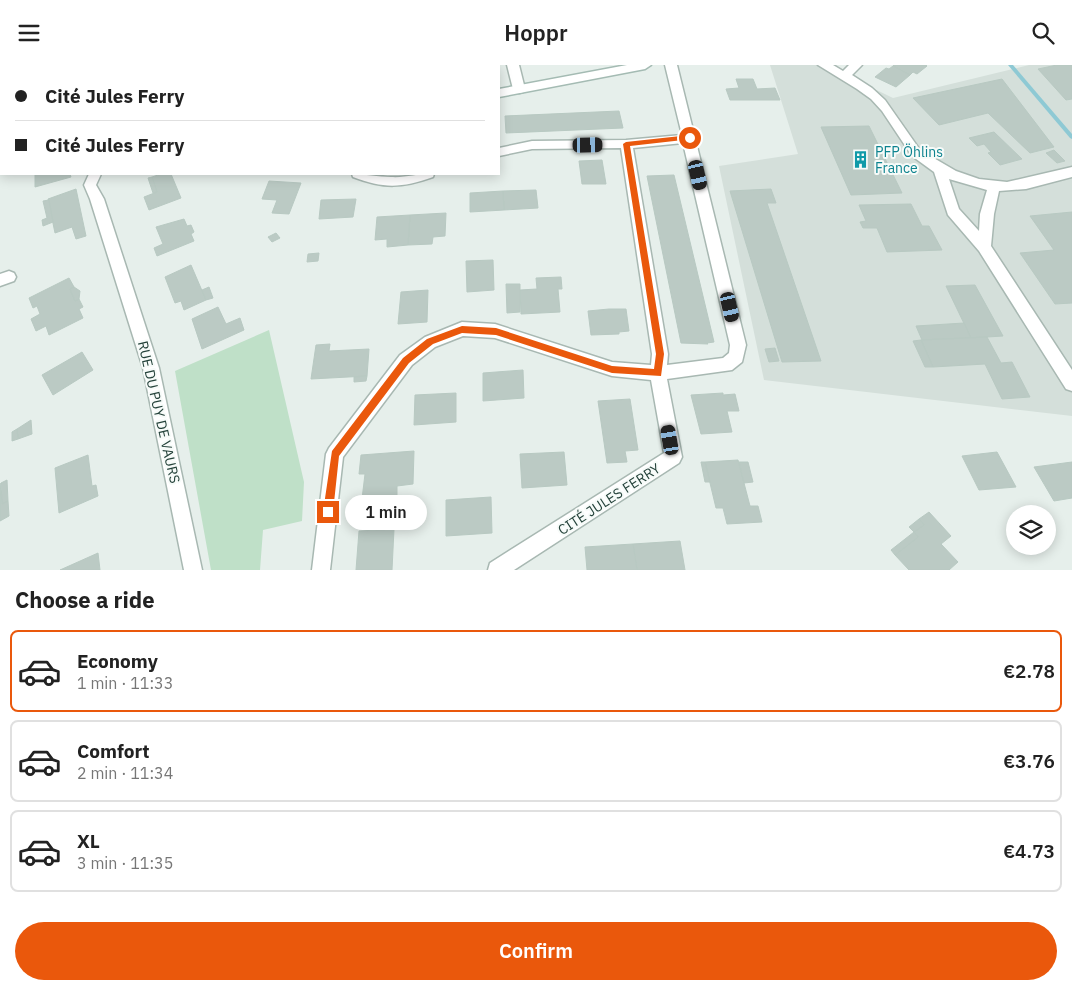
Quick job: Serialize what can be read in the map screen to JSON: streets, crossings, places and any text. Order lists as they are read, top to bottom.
{
  "streets": {
    "street": ["RUE DU PUY DE VAURS", "CITÉ JULES FERRY"]
  },
  "places": {
    "building": ["PFP Öhlins France"]
  },
  "page": {
    "header": "Hoppr",
    "banner": ["Cité Jules Ferry", "Cité Jules Ferry"],
    "bubble": "1 min",
    "heading": "Choose a ride",
    "list": [
      {
        "name": "Economy",
        "note": "1 min · 11:33",
        "value": "€2.78"
      },
      {
        "name": "Comfort",
        "note": "2 min · 11:34",
        "value": "€3.76"
      },
      {
        "name": "XL",
        "note": "3 min · 11:35",
        "value": "€4.73"
      }
    ],
    "buttons": "Confirm"
  }
}
